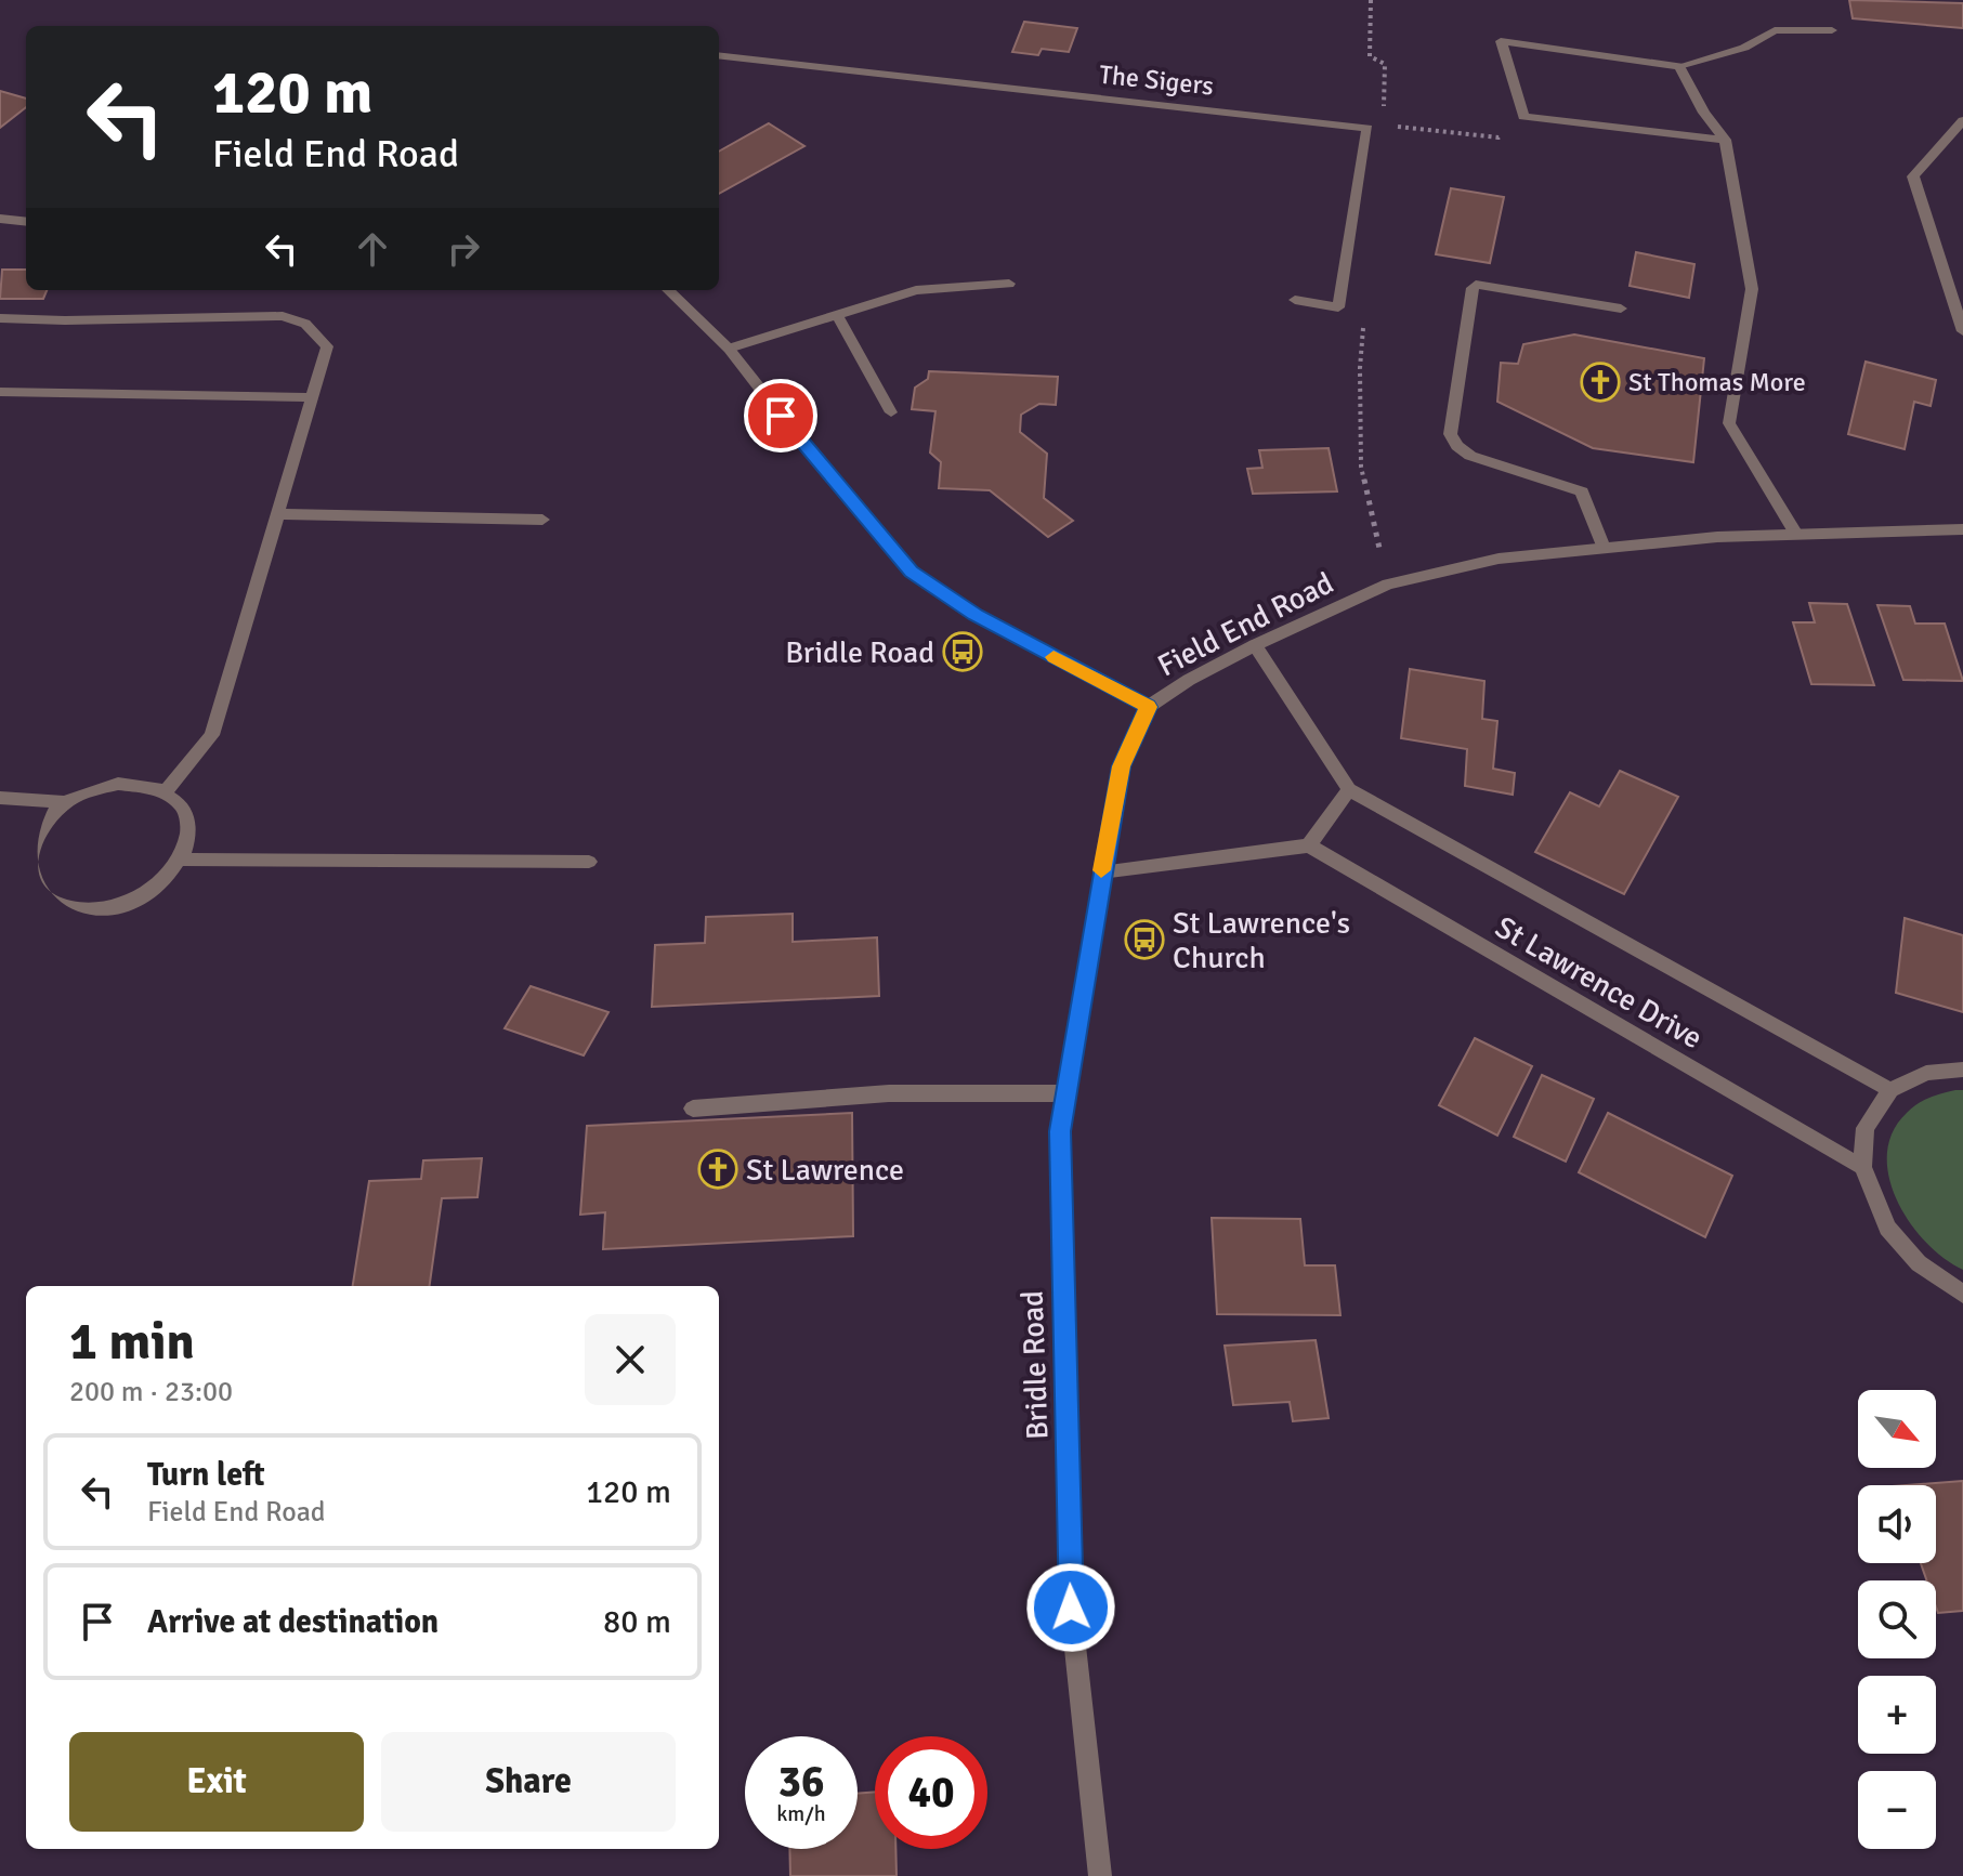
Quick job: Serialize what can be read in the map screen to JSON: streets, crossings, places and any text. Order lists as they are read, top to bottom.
{
  "streets": {
    "street": [
      "The Sigers",
      "Field End Road",
      "St Lawrence Drive",
      "Bridle Road"
    ]
  },
  "crossings": [
    ["Field End Road", "St Lawrence Drive"],
    ["Field End Road", "Bridle Road"]
  ],
  "places": {
    "church": ["St Thomas More", "St Lawrence"],
    "bus stop": ["Bridle Road", "St Lawrence's Church"]
  },
  "north": "bottom right",
  "page": {
    "turn": ["120 m", "Field End Road"],
    "heading": ["1 min", "200 m · 23:00"],
    "map_buttons": ["+", "−"],
    "list": [
      {
        "name": "Turn left",
        "note": "Field End Road",
        "value": "120 m"
      },
      {
        "name": "Arrive at destination",
        "value": "80 m"
      }
    ],
    "buttons": ["Exit", "Share"],
    "speed": "36 km/h",
    "limit": "40"
  }
}
